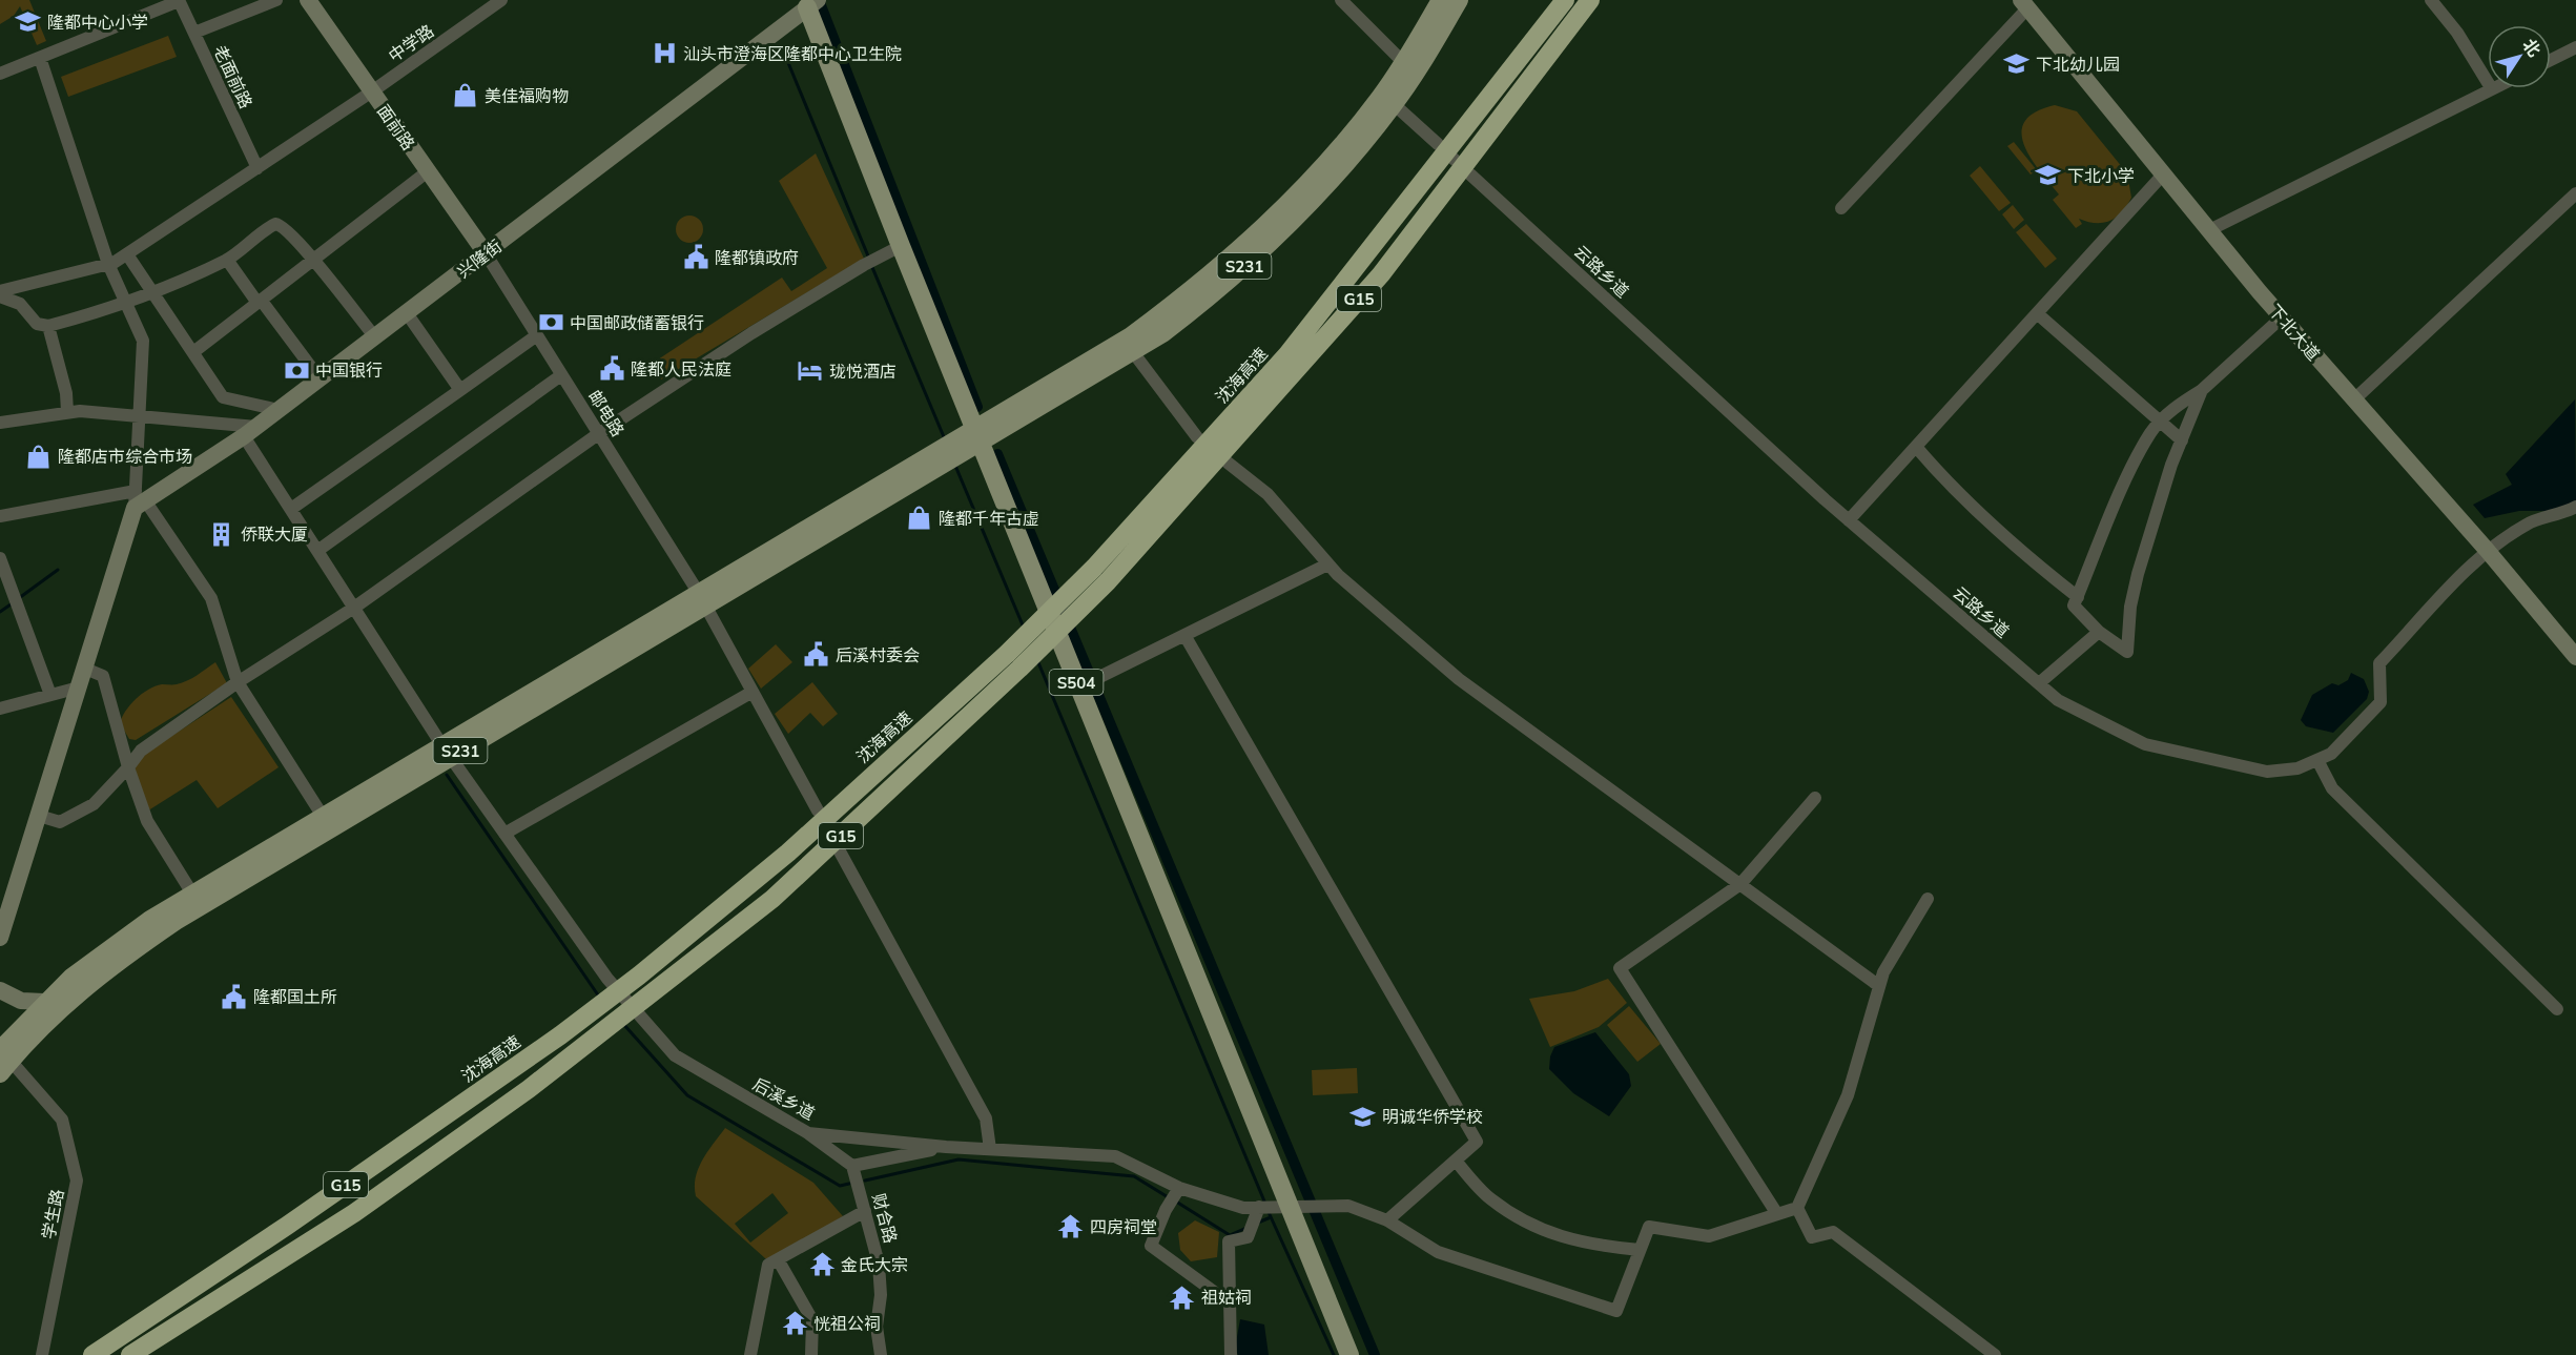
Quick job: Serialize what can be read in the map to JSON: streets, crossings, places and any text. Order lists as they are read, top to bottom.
{
  "streets": {
    "highway": ["G15", "沈海高速"],
    "main road": ["S231", "S504"],
    "street": [
      "中学路",
      "老面前路",
      "面前路",
      "兴隆街",
      "云路乡道",
      "下北大道",
      "邮电路",
      "后溪乡道",
      "学生路",
      "财合路"
    ]
  },
  "crossings": [
    ["中学路", "老面前路"],
    ["中学路", "面前路"],
    ["面前路", "兴隆街"],
    ["面前路", "邮电路"],
    ["兴隆街", "邮电路"],
    ["兴隆街", "S504"],
    ["兴隆街", "后溪乡道"],
    ["S231", "邮电路"],
    ["S231", "S504"],
    ["S231", "后溪乡道"],
    ["S231", "学生路"],
    ["云路乡道", "下北大道"],
    ["S504", "后溪乡道"]
  ],
  "places": {
    "school or university": [
      "隆都中心小学",
      "下北幼儿园",
      "下北小学",
      "明诚华侨学校"
    ],
    "hospital": ["汕头市澄海区隆都中心卫生院"],
    "shop": ["美佳福购物", "隆都店市综合市场", "隆都千年古虚"],
    "public building": [
      "隆都镇政府",
      "隆都人民法庭",
      "后溪村委会",
      "隆都国土所"
    ],
    "bank": ["中国邮政储蓄银行", "中国银行"],
    "hotel": ["珑悦酒店"],
    "building": ["侨联大厦"],
    "temple": [
      "四房祠堂",
      "金氏大宗",
      "祖姑祠",
      "恍祖公祠"
    ]
  },
  "north": "top right"
}
